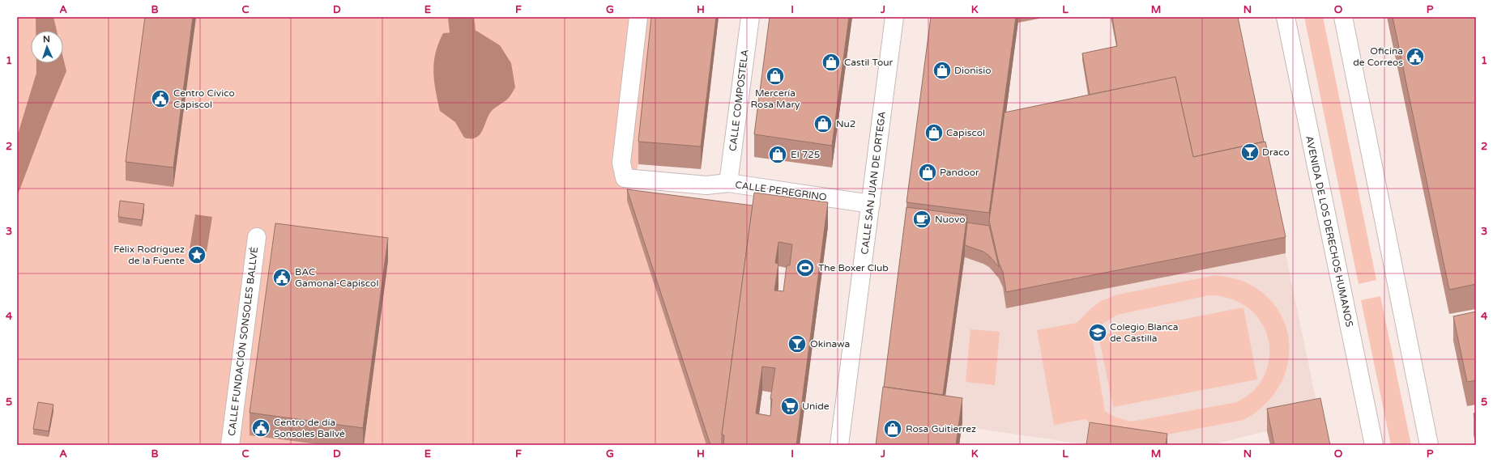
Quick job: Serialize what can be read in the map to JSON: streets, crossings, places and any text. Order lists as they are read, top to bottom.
{
  "streets": {
    "street": [
      "CALLE COMPOSTELA",
      "CALLE SAN JUAN DE ORTEGA",
      "CALLE PEREGRINO",
      "AVENIDA DE LOS DERECHOS HUMANOS",
      "CALLE FUNDACIÓN SONSOLES BALLVÉ"
    ]
  },
  "crossings": [
    ["CALLE COMPOSTELA", "CALLE PEREGRINO"],
    ["CALLE SAN JUAN DE ORTEGA", "CALLE PEREGRINO"]
  ],
  "places": {
    "public building": [
      "Oficina de Correos",
      "Centro Cívico Capiscol",
      "BAC Gamonal-Capiscol",
      "Centro de día Sonsoles Ballvé"
    ],
    "shop": [
      "Castil Tour",
      "Dionisio",
      "Mercería Rosa Mary",
      "Nu2",
      "Capiscol",
      "El 725",
      "Pandoor",
      "Rosa Guitierrez"
    ],
    "bar": ["Draco", "Okinawa"],
    "cafe": ["Nuovo"],
    "place": ["Félix Rodríguez de la Fuente"],
    "sports": ["The Boxer Club"],
    "school or university": ["Colegio Blanca de Castilla"],
    "supermarket": ["Unide"]
  },
  "north": "top",
  "grid": {
    "columns": [
      "A",
      "B",
      "C",
      "D",
      "E",
      "F",
      "G",
      "H",
      "I",
      "J",
      "K",
      "L",
      "M",
      "N",
      "O",
      "P"
    ],
    "rows": [
      "1",
      "2",
      "3",
      "4",
      "5"
    ]
  }
}
